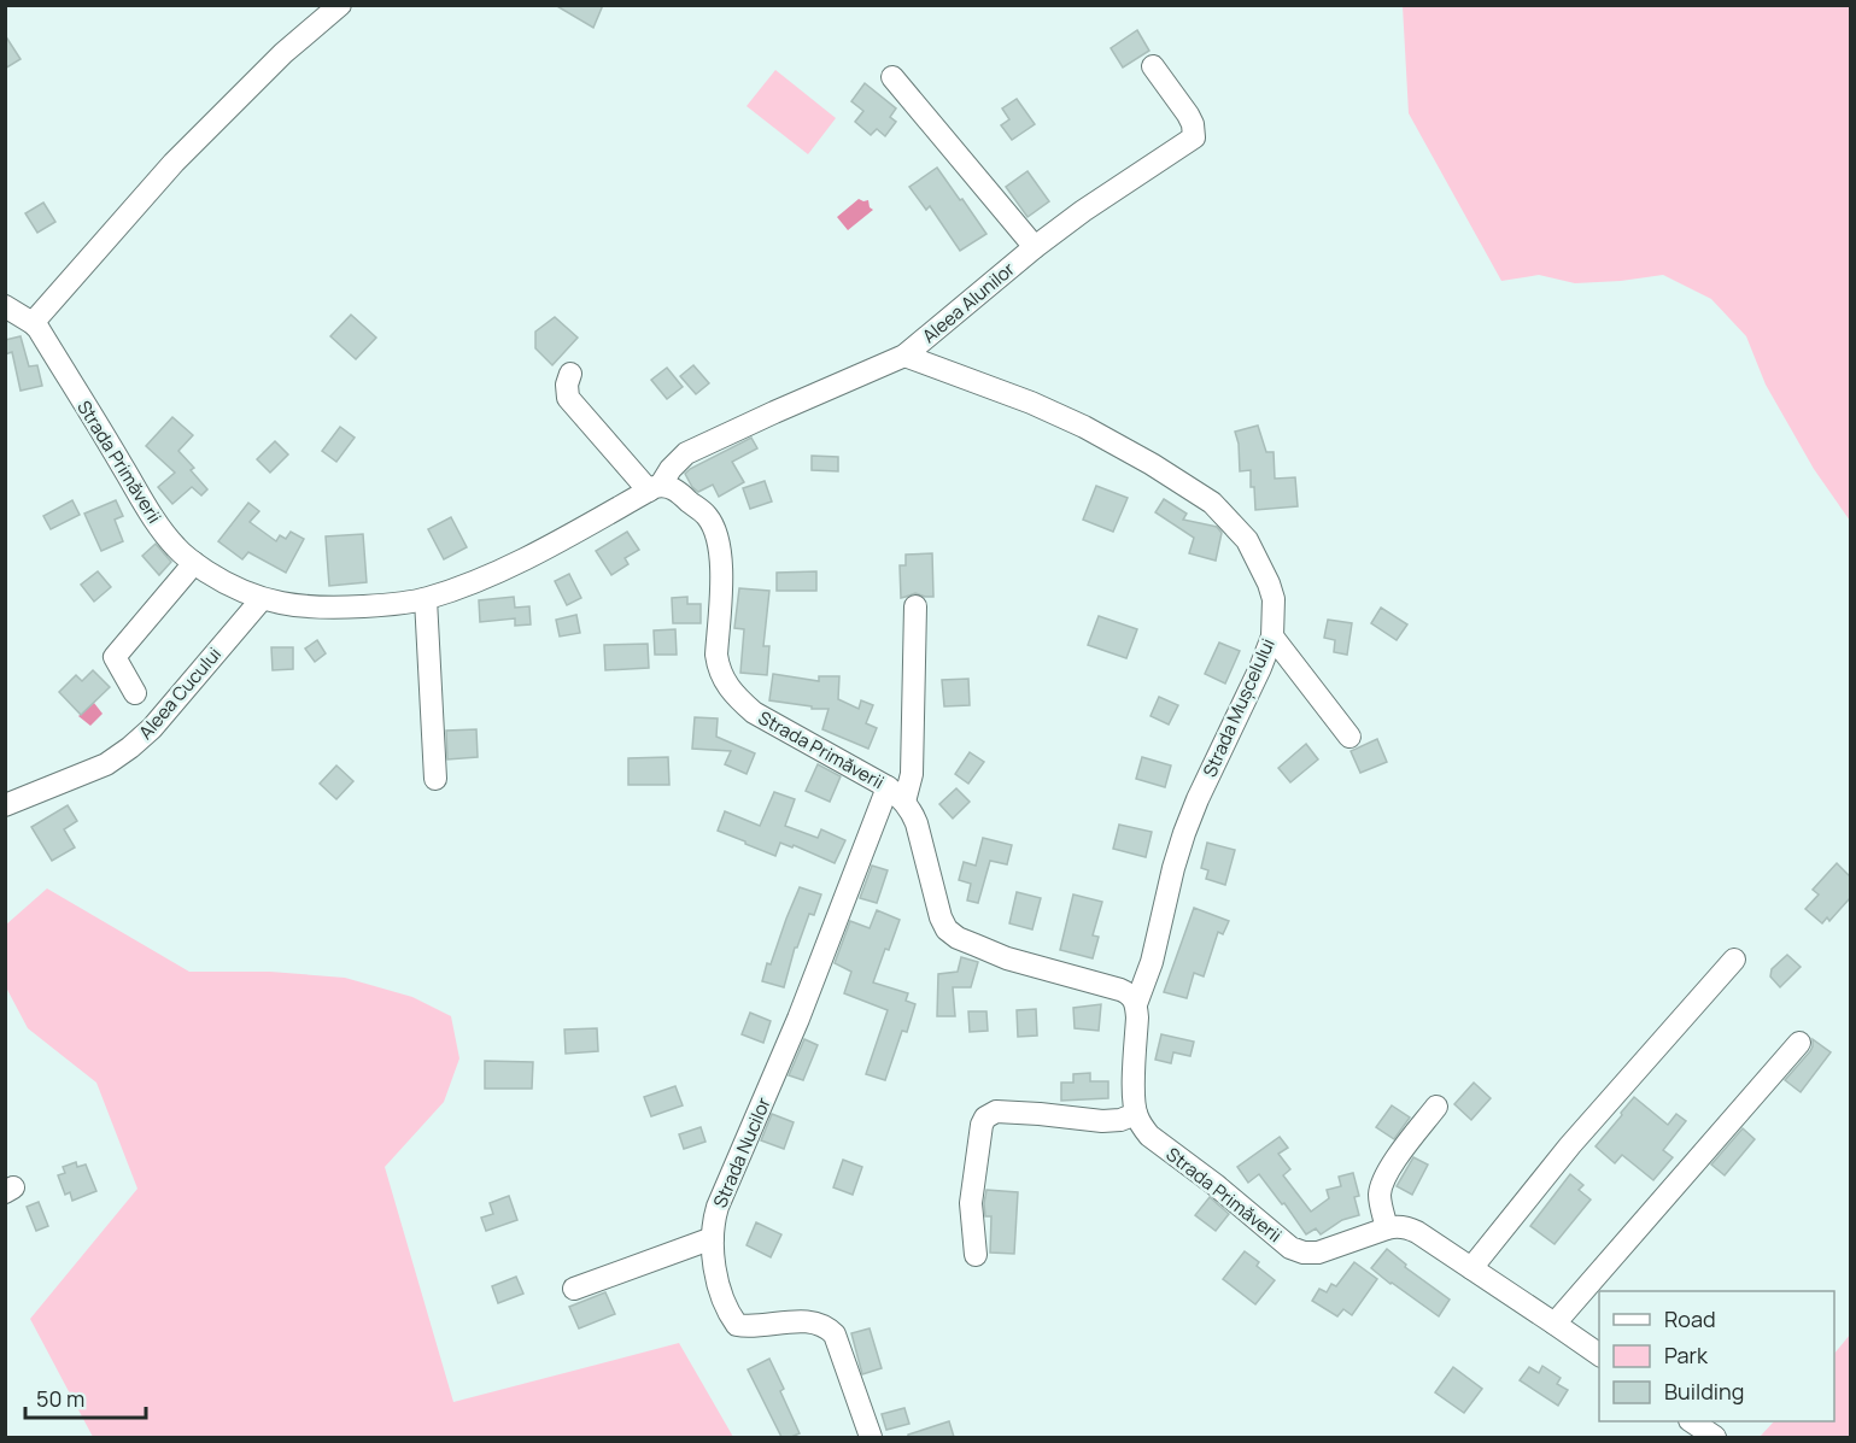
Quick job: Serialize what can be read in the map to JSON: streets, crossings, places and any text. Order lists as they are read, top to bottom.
{
  "streets": {
    "street": [
      "Aleea Alunilor",
      "Strada Primăverii",
      "Aleea Cucului",
      "Strada Mușcelului",
      "Strada Nucilor"
    ]
  },
  "crossings": [
    ["Aleea Alunilor", "Strada Primăverii"],
    ["Aleea Alunilor", "Strada Mușcelului"],
    ["Strada Primăverii", "Aleea Cucului"],
    ["Strada Primăverii", "Strada Nucilor"]
  ],
  "legend": ["Road", "Park", "Building"],
  "scale_bar": "50 m"
}
